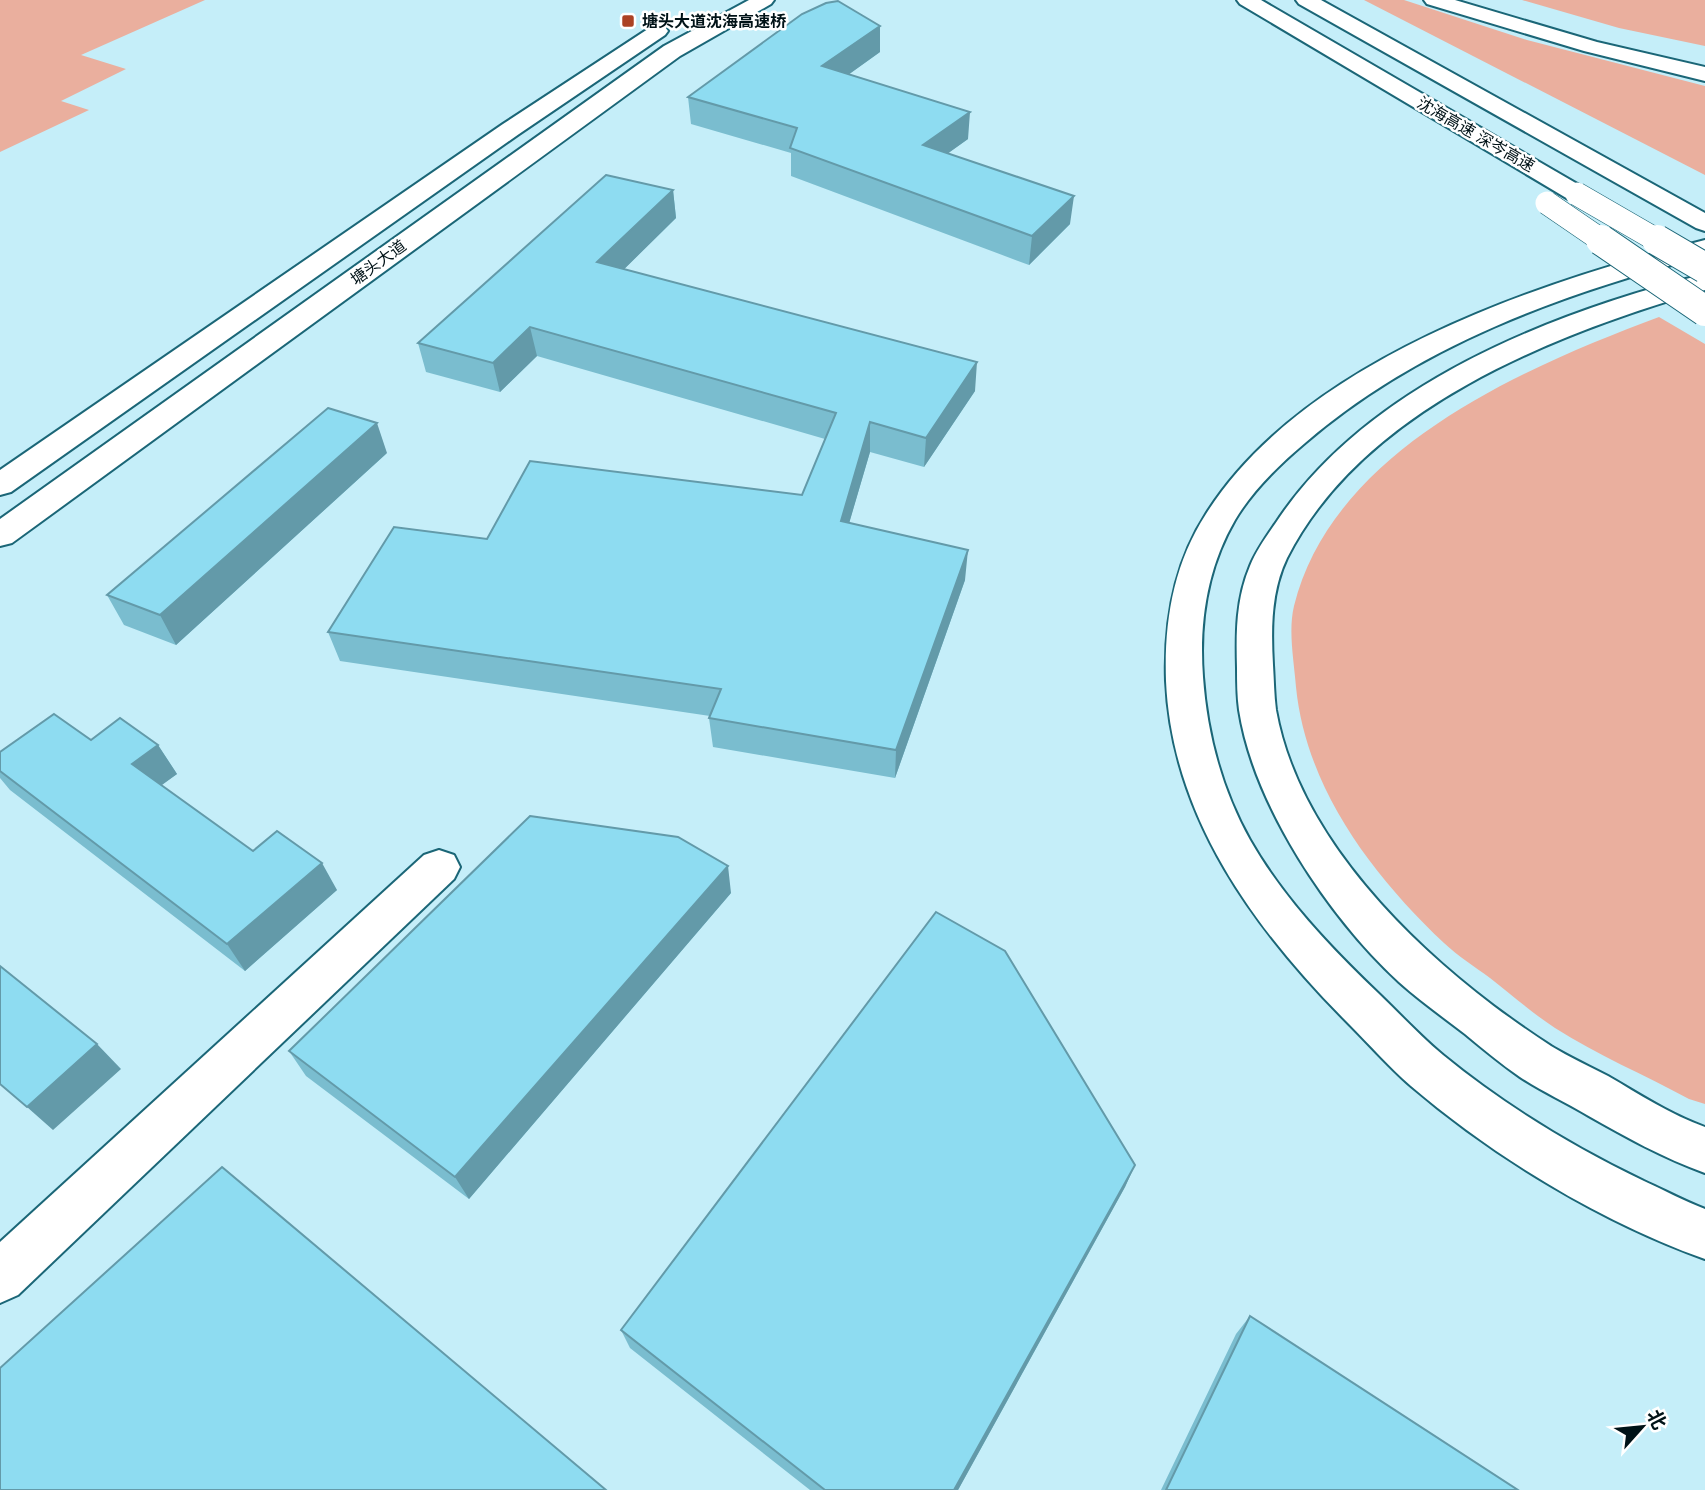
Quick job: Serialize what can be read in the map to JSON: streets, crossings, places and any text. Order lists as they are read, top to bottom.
{
  "streets": {
    "main road": ["沈海高速 深岑高速", "塘头大道"]
  },
  "places": {
    "transit": ["塘头大道沈海高速桥"]
  },
  "north": "top right"
}
